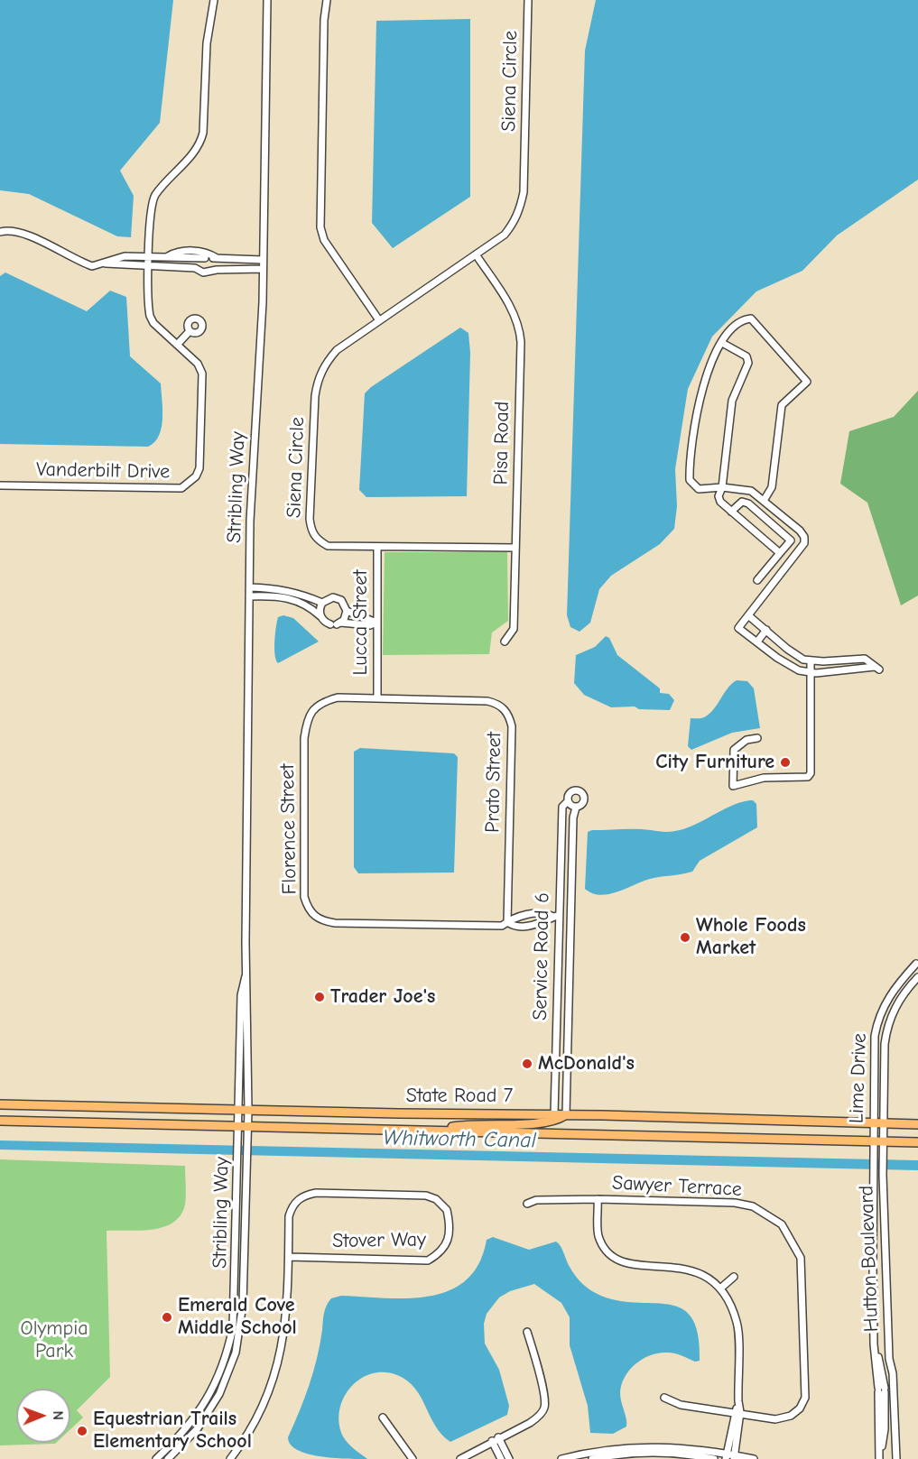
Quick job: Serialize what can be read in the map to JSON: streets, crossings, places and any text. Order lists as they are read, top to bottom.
{
  "streets": {
    "main road": ["State Road 7"],
    "street": [
      "Siena Circle",
      "Pisa Road",
      "Vanderbilt Drive",
      "Stribling Way",
      "Lucca Street",
      "Prato Street",
      "Florence Street",
      "Service Road 6",
      "Lime Drive",
      "Sawyer Terrace",
      "Stover Way",
      "Hutton Boulevard"
    ]
  },
  "crossings": [
    ["Siena Circle", "Pisa Road"],
    ["Siena Circle", "Lucca Street"],
    ["Stribling Way", "State Road 7"],
    ["Lucca Street", "Prato Street"],
    ["Lucca Street", "Florence Street"],
    ["Prato Street", "Florence Street"],
    ["Florence Street", "Service Road 6"],
    ["Service Road 6", "State Road 7"],
    ["Lime Drive", "State Road 7"],
    ["Lime Drive", "Hutton Boulevard"],
    ["State Road 7", "Hutton Boulevard"]
  ],
  "water": ["Whitworth Canal"],
  "parks": ["Olympia Park"],
  "places": [
    "City Furniture",
    "Whole Foods Market",
    "Trader Joe's",
    "McDonald's",
    "Emerald Cove Middle School",
    "Equestrian Trails Elementary School"
  ],
  "north": "right"
}
